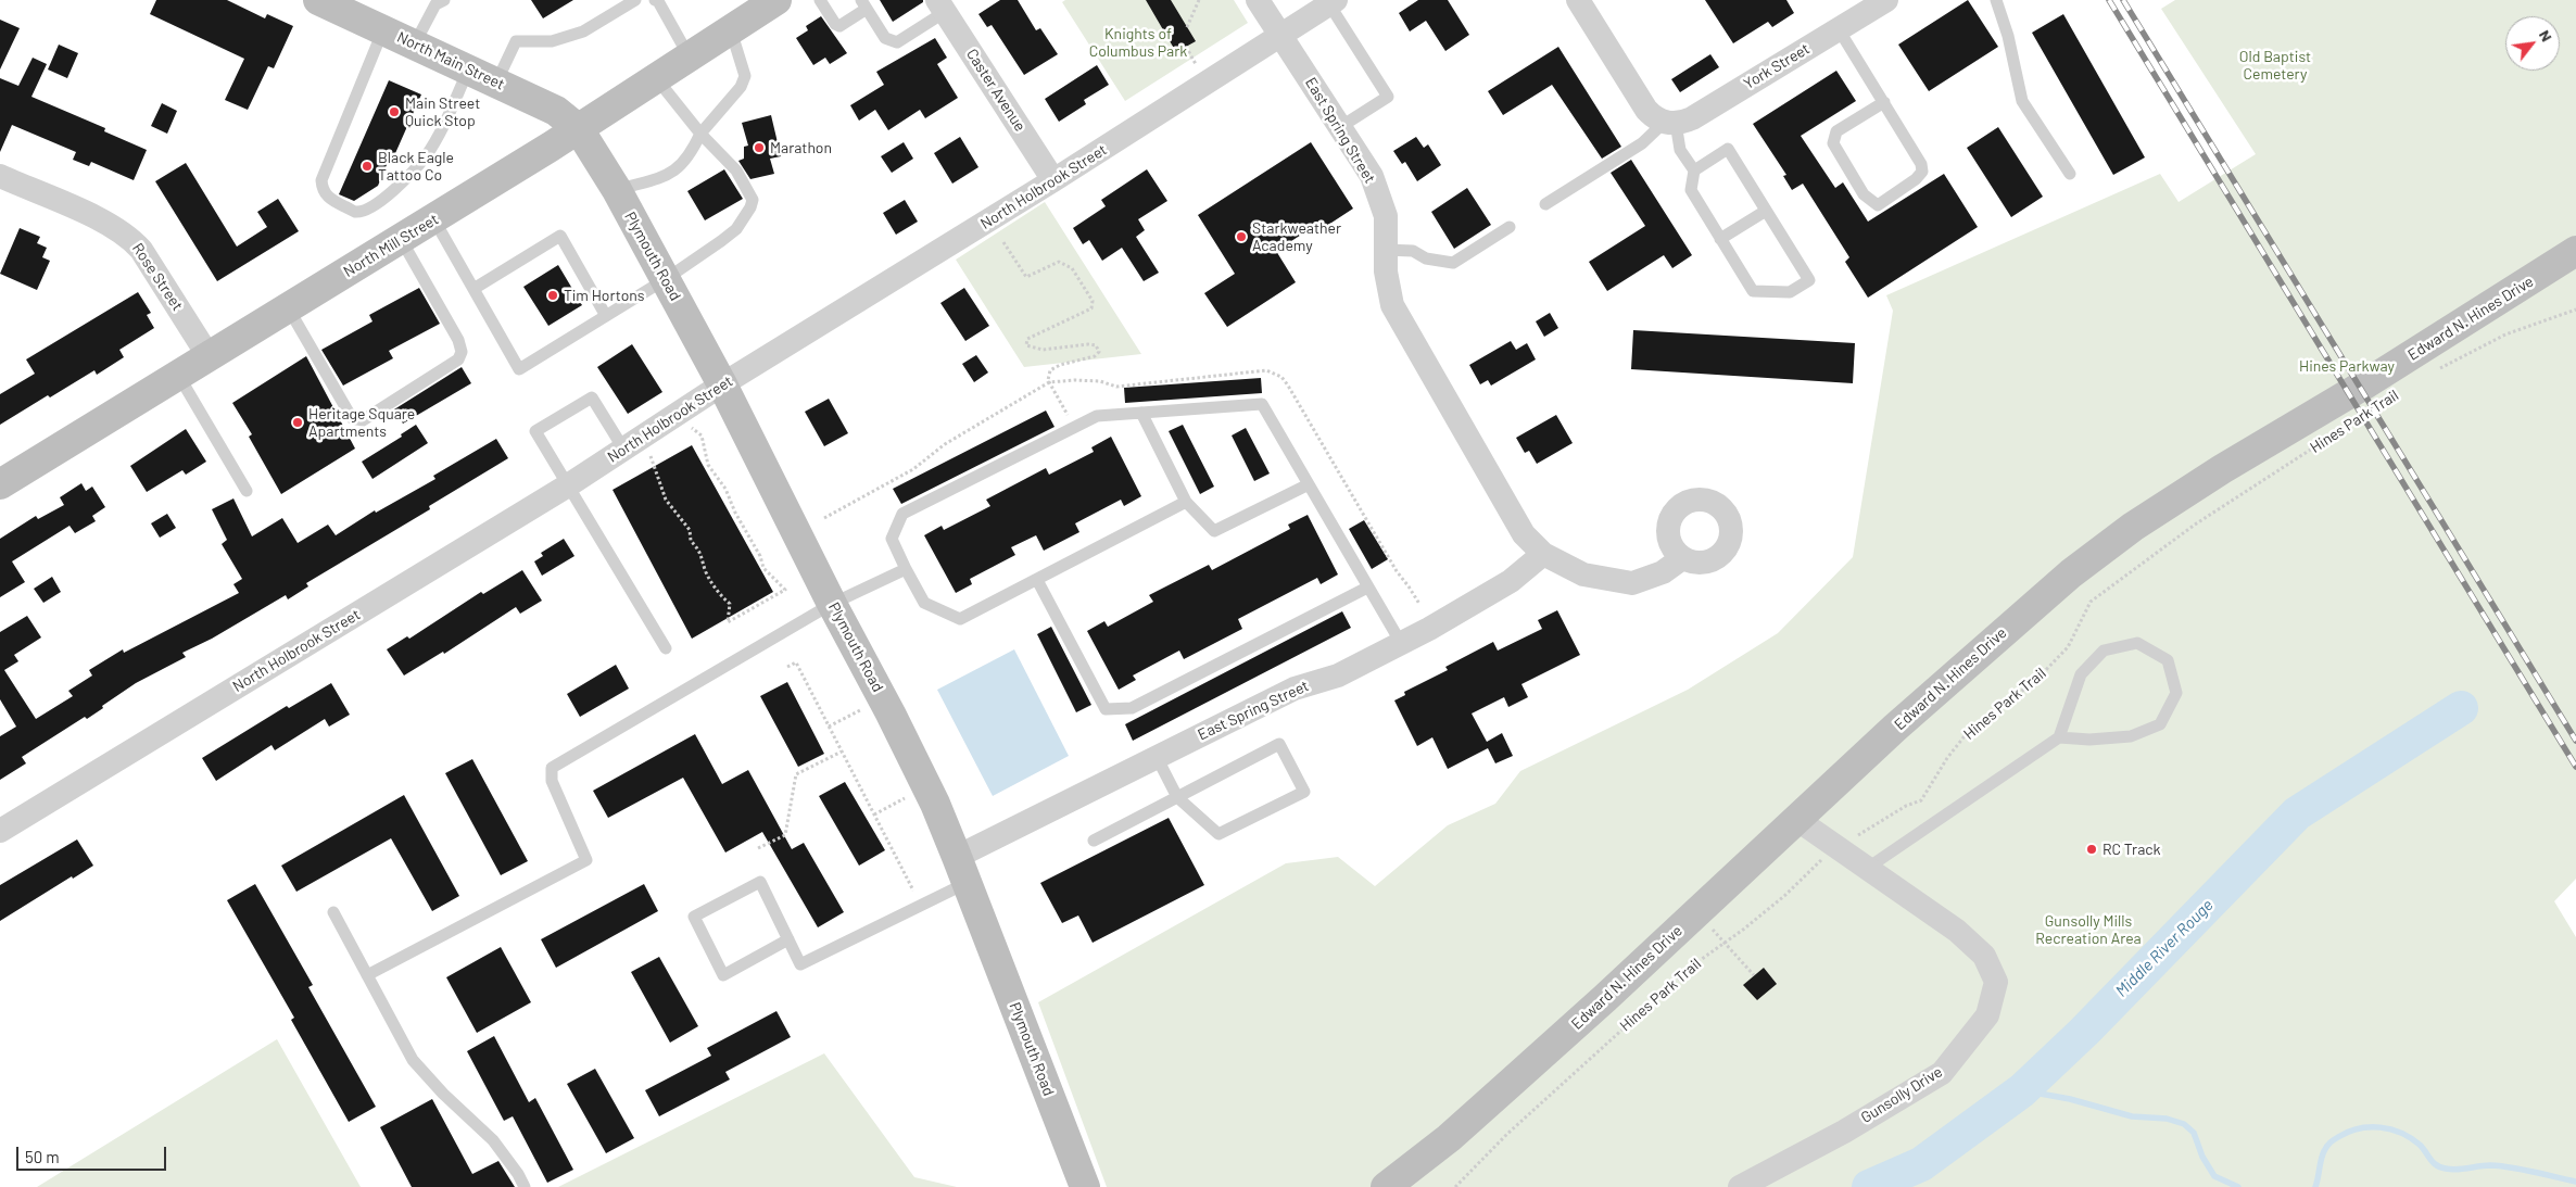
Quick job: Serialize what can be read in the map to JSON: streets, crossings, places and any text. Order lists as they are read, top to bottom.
{
  "streets": {
    "street": [
      "North Main Street",
      "York Street",
      "Caster Avenue",
      "East Spring Street",
      "North Holbrook Street",
      "North Mill Street",
      "Plymouth Road",
      "Rose Street",
      "Edward N. Hines Drive",
      "Gunsolly Drive"
    ],
    "path": ["Hines Park Trail"]
  },
  "crossings": [
    ["North Main Street", "North Mill Street"],
    ["North Main Street", "Plymouth Road"],
    ["Caster Avenue", "North Holbrook Street"],
    ["East Spring Street", "North Holbrook Street"],
    ["East Spring Street", "Plymouth Road"],
    ["North Holbrook Street", "Plymouth Road"],
    ["North Mill Street", "Plymouth Road"],
    ["North Mill Street", "Rose Street"],
    ["Edward N. Hines Drive", "Gunsolly Drive"],
    ["Hines Park Trail", "Gunsolly Drive"]
  ],
  "water": ["Middle River Rouge"],
  "parks": [
    "Knights of Columbus Park",
    "Old Baptist Cemetery",
    "Hines Parkway",
    "Gunsolly Mills Recreation Area"
  ],
  "places": [
    "Main Street Quick Stop",
    "Marathon",
    "Black Eagle Tattoo Co",
    "Starkweather Academy",
    "Tim Hortons",
    "Heritage Square Apartments",
    "RC Track"
  ],
  "scale_bar": "50 m",
  "north": "top right"
}
